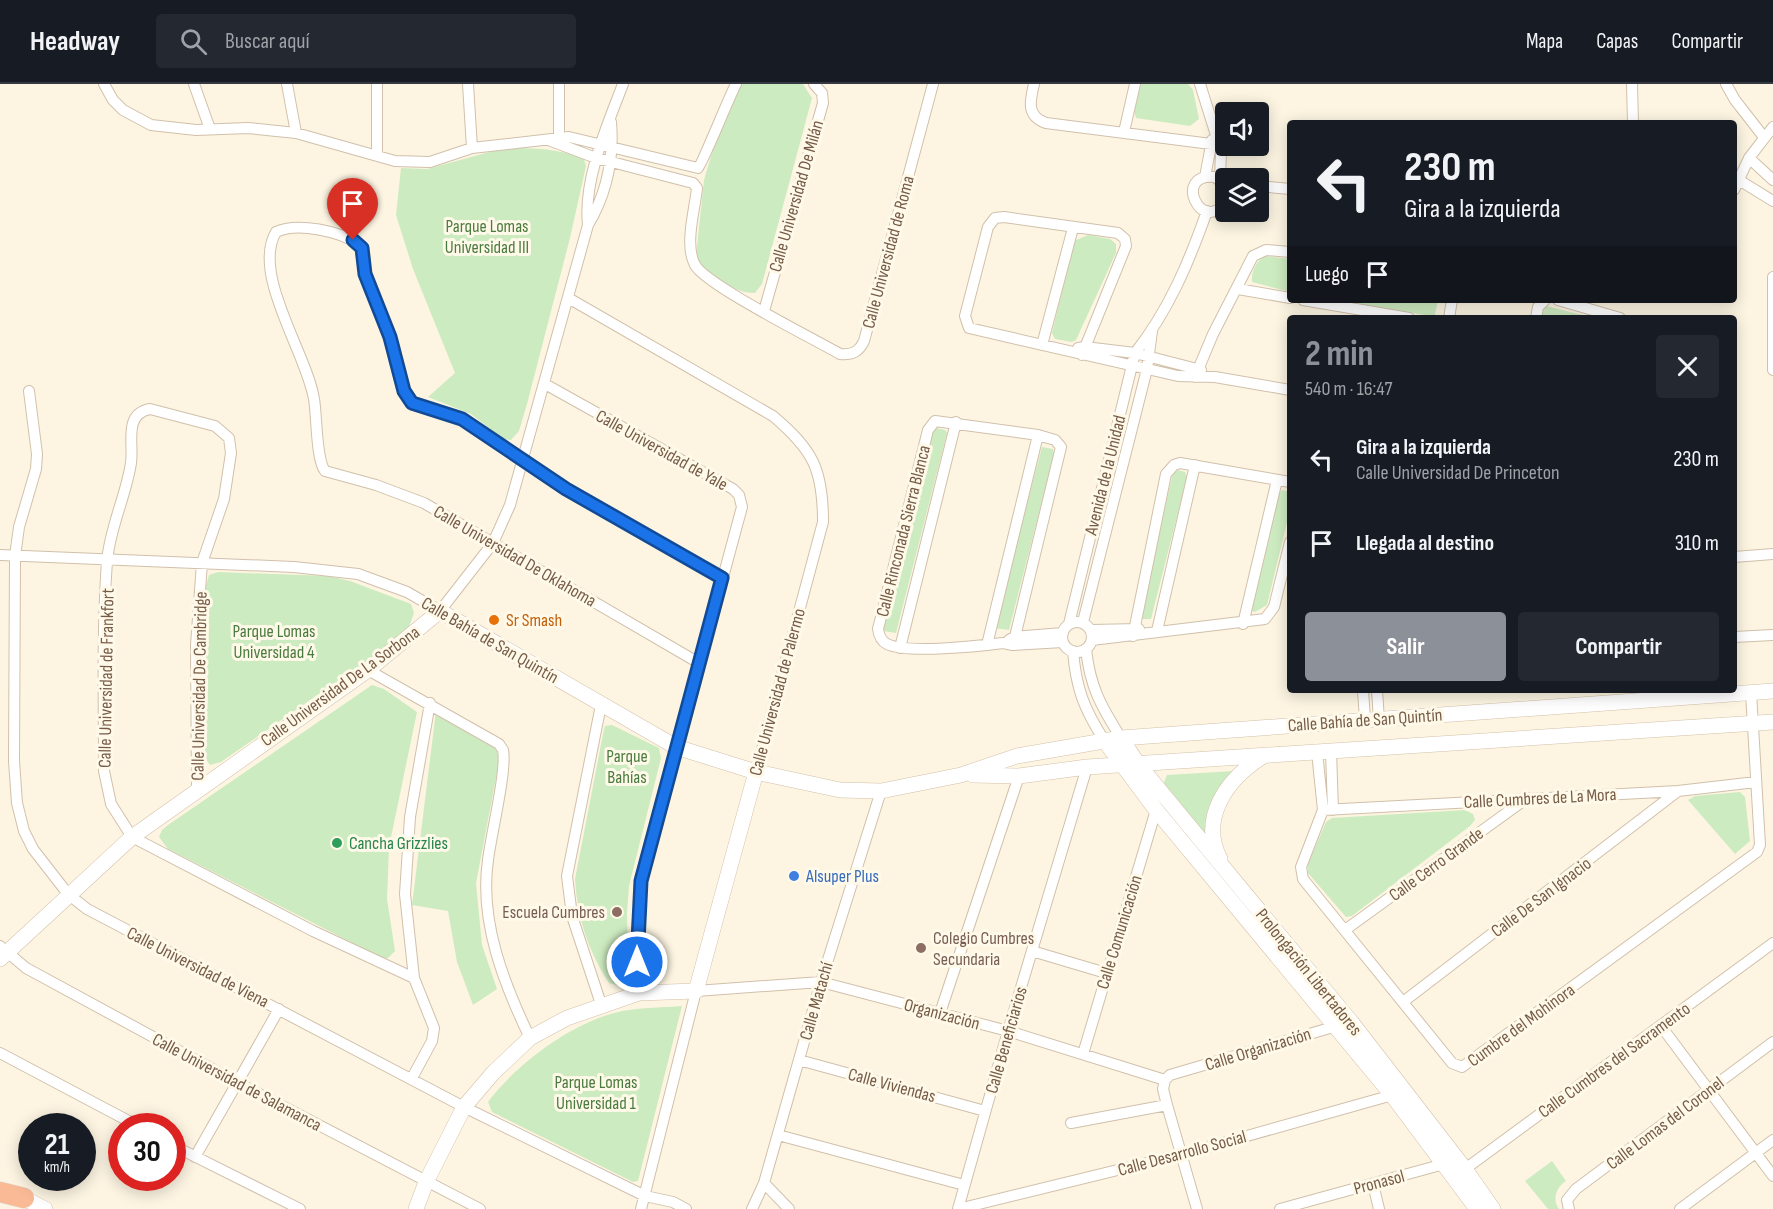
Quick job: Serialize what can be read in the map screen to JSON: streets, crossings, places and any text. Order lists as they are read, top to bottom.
{
  "streets": {
    "street": [
      "Calle Universidad De Milán",
      "Calle Universidad de Roma",
      "Calle Universidad de Yale",
      "Avenida de la Unidad",
      "Calle Rinconada Sierra Blanca",
      "Calle Universidad De Oklahoma",
      "Calle Bahía de San Quintín",
      "Calle Universidad de Frankfort",
      "Calle Universidad De Cambridge",
      "Calle Universidad De La Sorbona",
      "Calle Universidad de Palermo",
      "Calle Cumbres de La Mora",
      "Calle Cerro Grande",
      "Calle De San Ignacio",
      "Calle Comunicación",
      "Calle Universidad de Viena",
      "Prolongación Libertadores",
      "Calle Matachí",
      "Organización",
      "Cumbre del Mohinora",
      "Calle Beneficiarios",
      "Calle Organización",
      "Calle Cumbres del Sacramento",
      "Calle Universidad de Salamanca",
      "Calle Viviendas",
      "Calle Lomas del Coronel",
      "Calle Desarrollo Social",
      "Pronasol"
    ]
  },
  "crossings": [
    ["Calle Universidad De Milán", "Calle Universidad de Roma"],
    ["Calle Universidad de Yale", "Calle Universidad De Oklahoma"],
    ["Calle Universidad de Yale", "Calle Bahía de San Quintín"],
    ["Calle Universidad de Yale", "Calle Universidad De La Sorbona"],
    ["Avenida de la Unidad", "Calle Bahía de San Quintín"],
    ["Avenida de la Unidad", "Prolongación Libertadores"],
    ["Calle Universidad De Oklahoma", "Calle Universidad De La Sorbona"],
    ["Calle Bahía de San Quintín", "Calle Universidad de Frankfort"],
    ["Calle Bahía de San Quintín", "Calle Universidad De Cambridge"],
    ["Calle Bahía de San Quintín", "Calle Universidad De La Sorbona"],
    ["Calle Bahía de San Quintín", "Calle Universidad de Palermo"],
    ["Calle Bahía de San Quintín", "Calle Universidad de Viena"],
    ["Calle Bahía de San Quintín", "Prolongación Libertadores"],
    ["Calle Bahía de San Quintín", "Calle Matachí"],
    ["Calle Bahía de San Quintín", "Cumbre del Mohinora"],
    ["Calle Bahía de San Quintín", "Calle Beneficiarios"],
    ["Calle Universidad de Frankfort", "Calle Universidad De Cambridge"],
    ["Calle Universidad de Frankfort", "Calle Universidad De La Sorbona"],
    ["Calle Universidad De Cambridge", "Calle Universidad De La Sorbona"],
    ["Calle Universidad De La Sorbona", "Calle Universidad de Palermo"],
    ["Calle Universidad De La Sorbona", "Calle Universidad de Viena"],
    ["Calle Universidad De La Sorbona", "Calle Universidad de Salamanca"],
    ["Calle Universidad de Palermo", "Calle Universidad de Viena"],
    ["Calle Universidad de Palermo", "Organización"],
    ["Calle Cumbres de La Mora", "Calle Cerro Grande"],
    ["Calle Cumbres de La Mora", "Calle De San Ignacio"],
    ["Calle Cumbres de La Mora", "Cumbre del Mohinora"],
    ["Calle Cerro Grande", "Cumbre del Mohinora"],
    ["Calle De San Ignacio", "Cumbre del Mohinora"],
    ["Calle Comunicación", "Prolongación Libertadores"],
    ["Calle Comunicación", "Organización"],
    ["Prolongación Libertadores", "Calle Organización"],
    ["Prolongación Libertadores", "Calle Cumbres del Sacramento"],
    ["Prolongación Libertadores", "Calle Desarrollo Social"],
    ["Prolongación Libertadores", "Pronasol"],
    ["Calle Matachí", "Organización"],
    ["Calle Matachí", "Calle Viviendas"],
    ["Organización", "Calle Beneficiarios"],
    ["Organización", "Calle Organización"],
    ["Calle Beneficiarios", "Calle Viviendas"],
    ["Calle Beneficiarios", "Calle Desarrollo Social"]
  ],
  "parks": [
    "Parque Lomas Universidad III",
    "Parque Lomas Universidad 4",
    "Parque Bahías",
    "Parque Lomas Universidad 1"
  ],
  "places": [
    "Sr Smash",
    "Cancha Grizzlies",
    "Alsuper Plus",
    "Escuela Cumbres",
    "Colegio Cumbres Secundaria"
  ],
  "page": {
    "header": "Headway",
    "search": "Buscar aquí",
    "nav": ["Mapa", "Capas", "Compartir"],
    "turn": ["230 m", "Gira a la izquierda"],
    "then": "Luego",
    "heading": ["2 min", "540 m · 16:47"],
    "list": [
      {
        "name": "Gira a la izquierda",
        "note": "Calle Universidad De Princeton",
        "value": "230 m"
      },
      {
        "name": "Llegada al destino",
        "value": "310 m"
      }
    ],
    "buttons": ["Salir", "Compartir"],
    "speed": "21 km/h",
    "limit": "30"
  }
}
